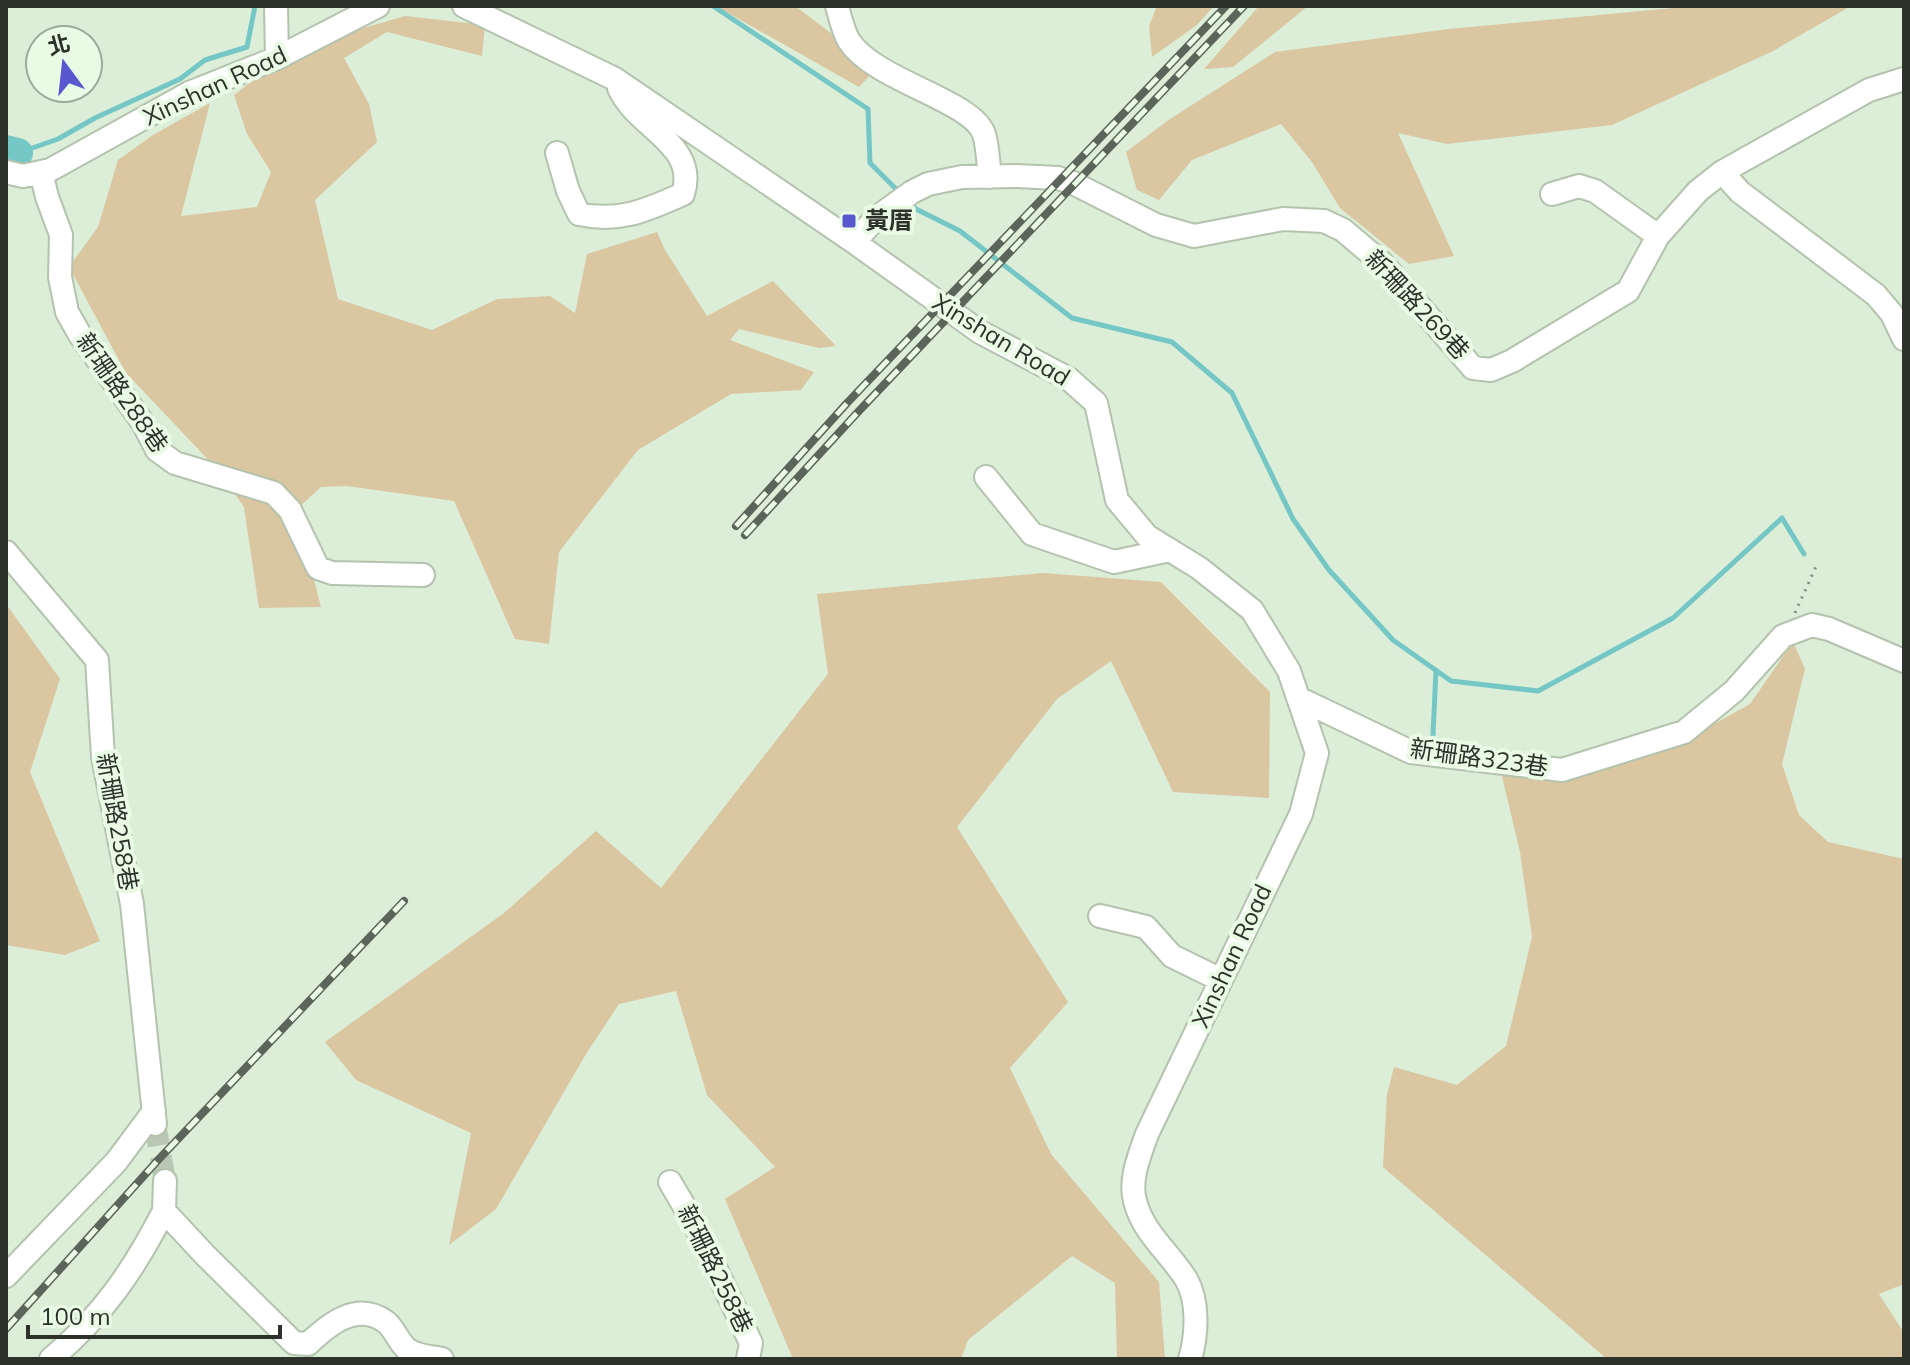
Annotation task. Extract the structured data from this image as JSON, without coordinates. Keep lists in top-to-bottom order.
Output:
{
  "streets": {
    "street": [
      "Xinshan Road",
      "新珊路269巷",
      "新珊路288巷",
      "新珊路323巷",
      "新珊路258巷"
    ]
  },
  "crossings": [
    ["Xinshan Road", "新珊路269巷"],
    ["Xinshan Road", "新珊路288巷"],
    ["Xinshan Road", "新珊路323巷"]
  ],
  "places": {
    "transit": ["黃厝"]
  },
  "scale_bar": "100 m",
  "north": "top"
}
